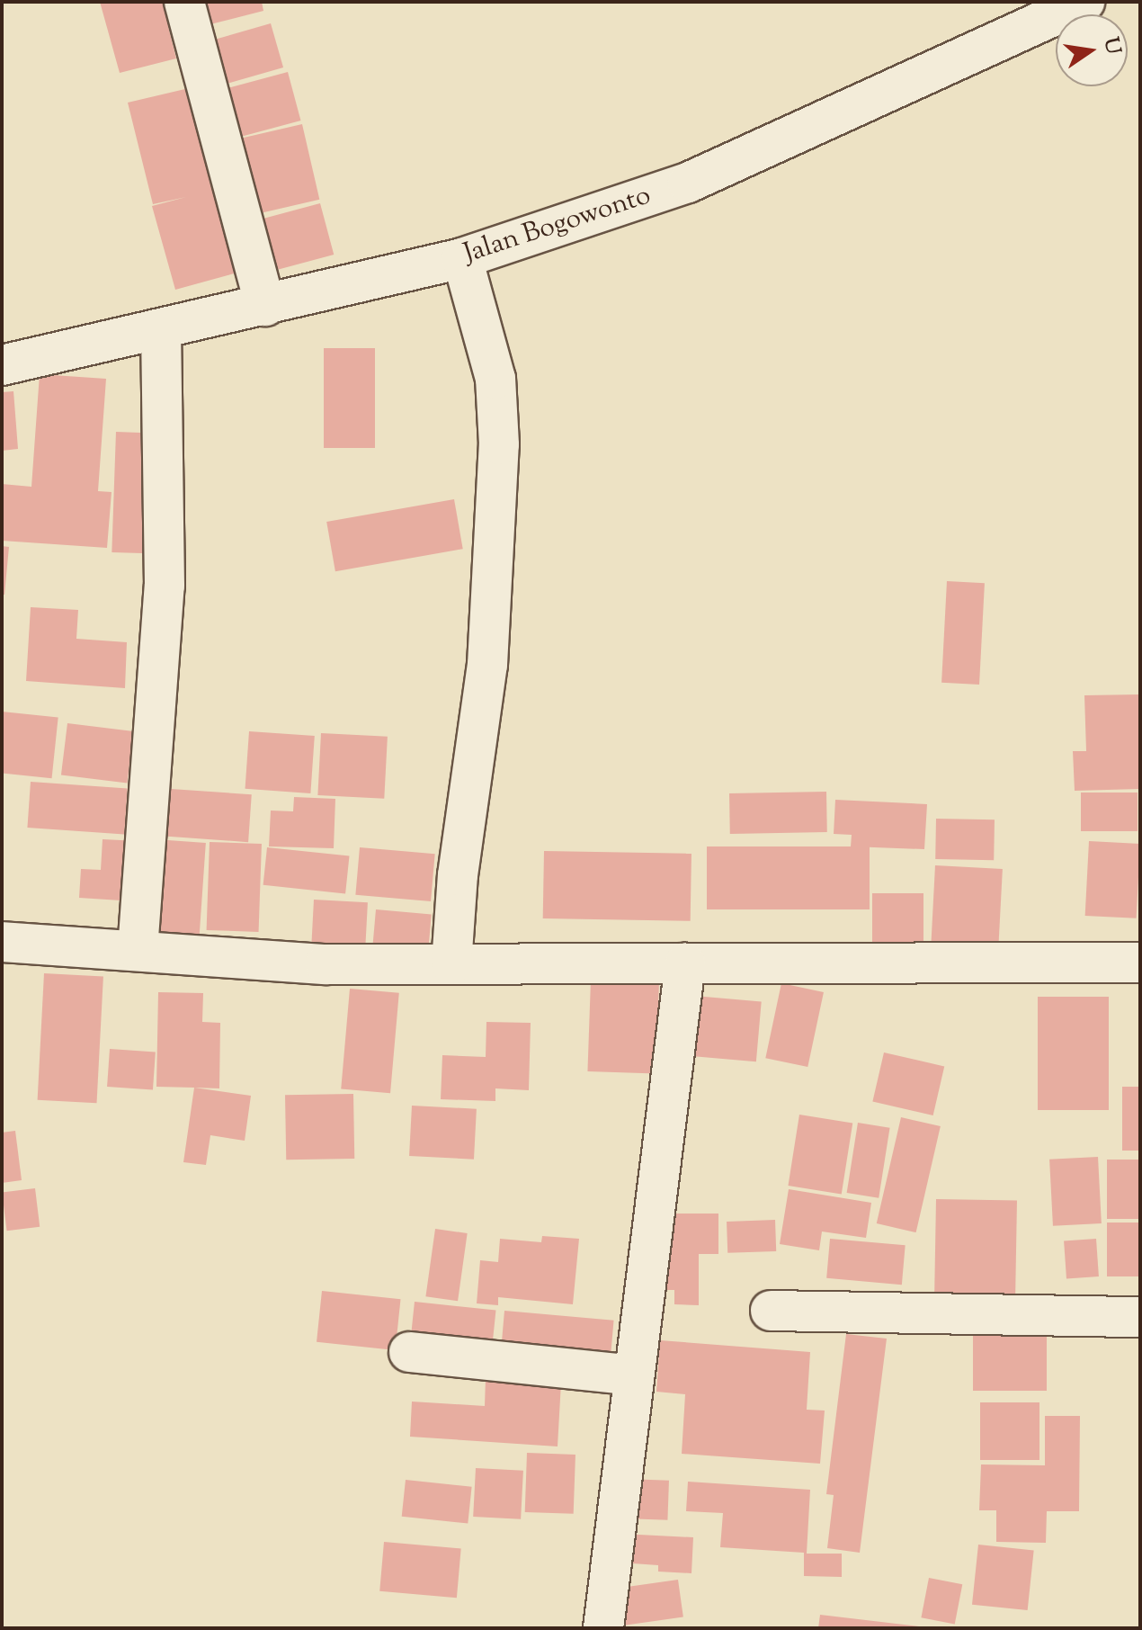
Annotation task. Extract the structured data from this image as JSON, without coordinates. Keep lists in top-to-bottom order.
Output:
{
  "streets": {
    "street": ["Jalan Bogowonto"]
  },
  "north": "right"
}
